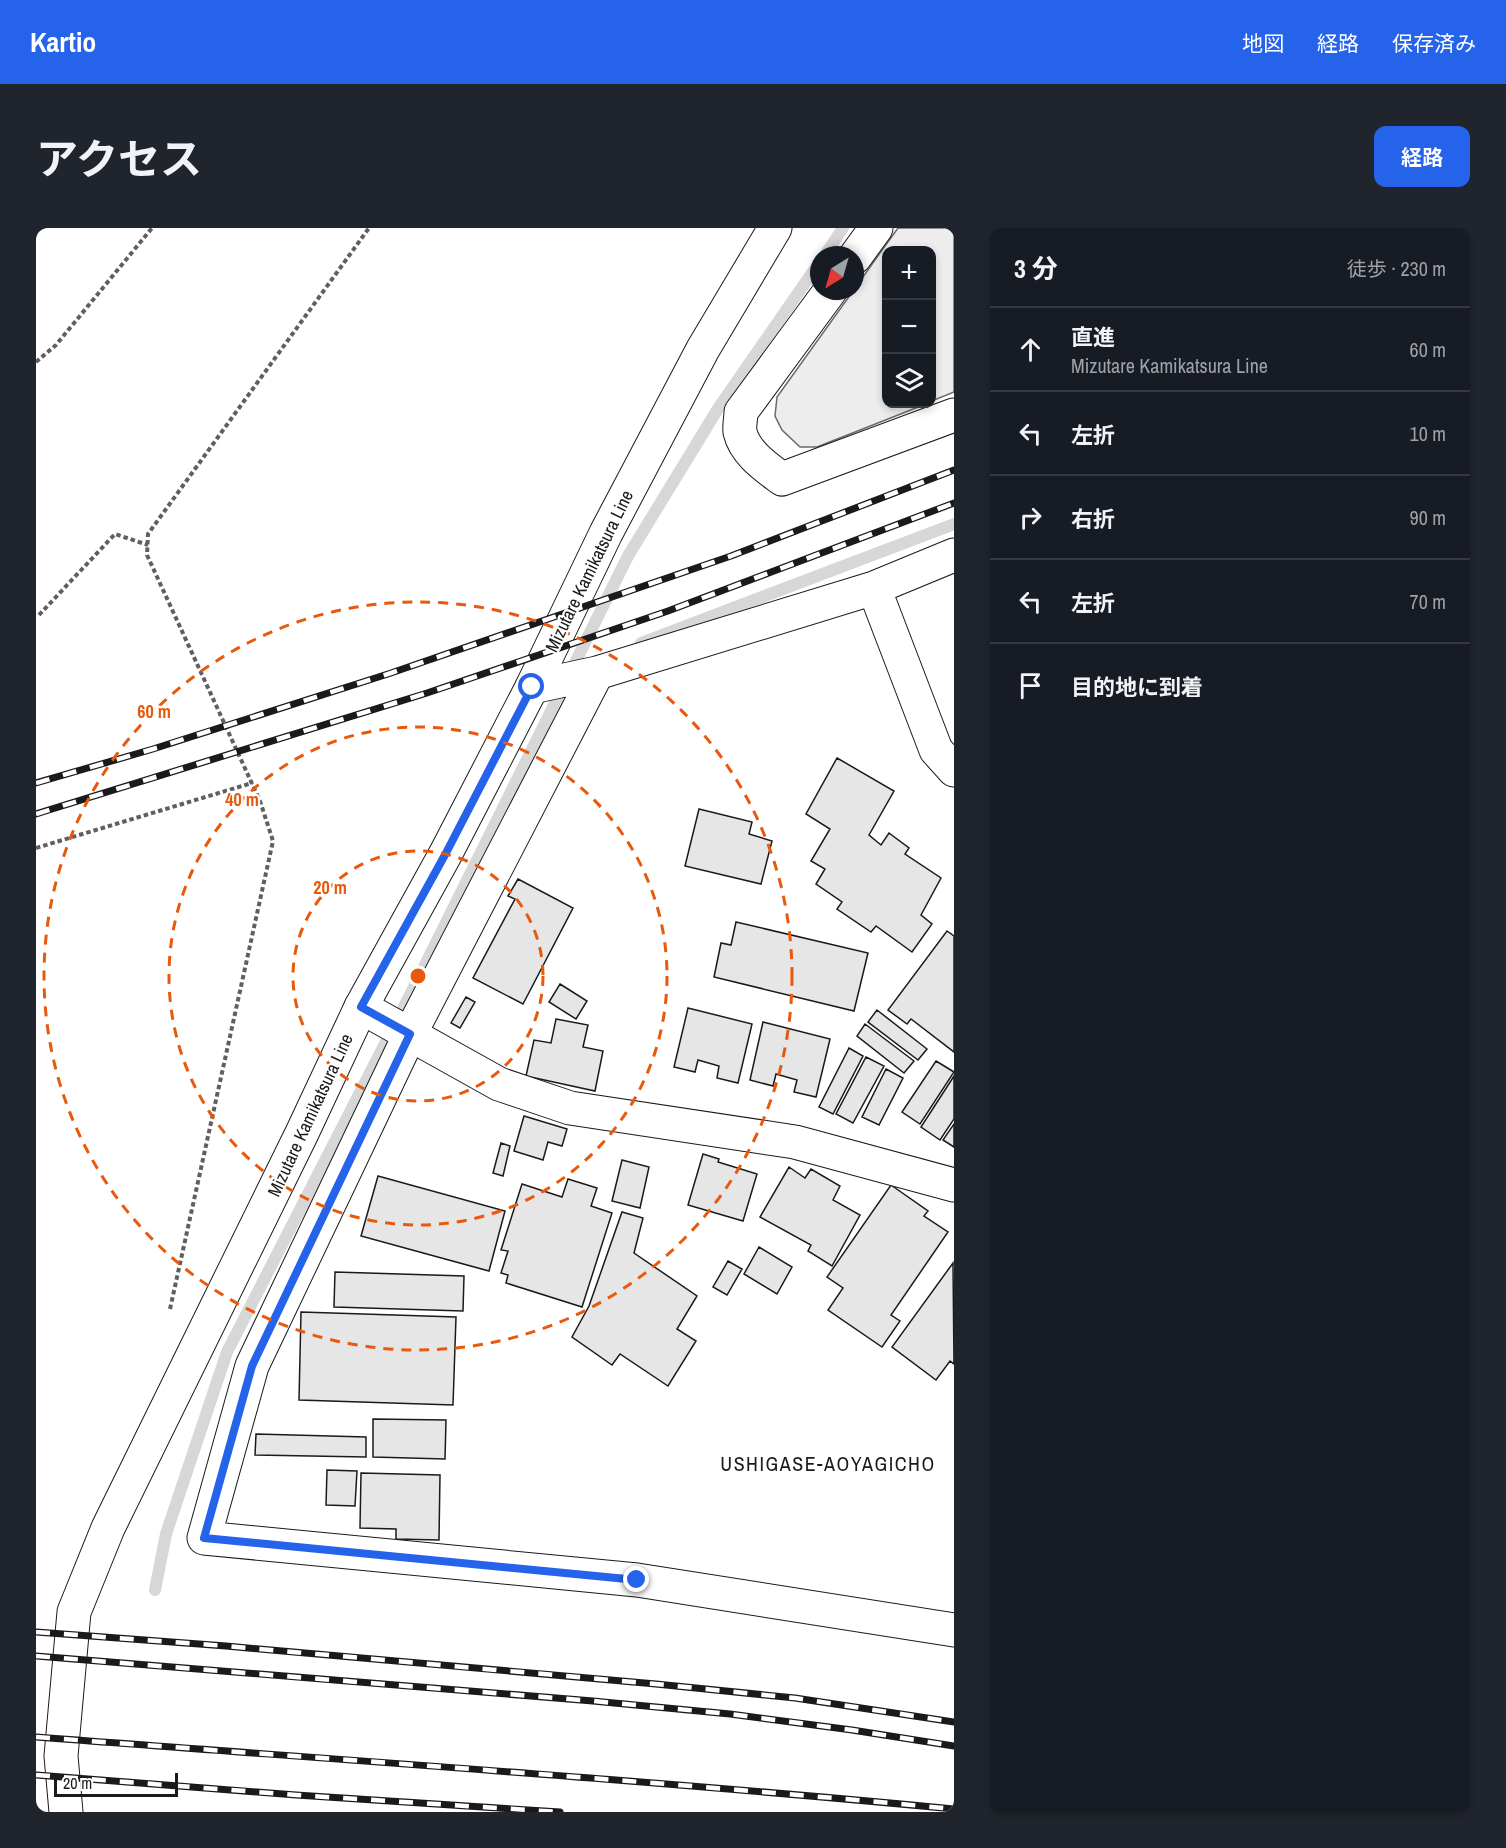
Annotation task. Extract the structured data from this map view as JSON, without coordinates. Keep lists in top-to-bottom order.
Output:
{
  "streets": {
    "street": ["Mizutare Kamikatsura Line"]
  },
  "districts": ["USHIGASE-AOYAGICHO"],
  "scale_bar": "20 m",
  "north": "bottom left",
  "page": {
    "header": "Kartio",
    "nav": ["地図", "経路", "保存済み"],
    "title": "アクセス",
    "buttons": "経路",
    "heading": ["3 分", "徒歩 · 230 m"],
    "map_buttons": ["+", "−"],
    "list": [
      ["直進", "Mizutare Kamikatsura Line", "60 m"],
      ["左折", "10 m"],
      ["右折", "90 m"],
      ["左折", "70 m"],
      "目的地に到着"
    ],
    "scale": "20 m"
  },
  "rings": ["60 m", "40 m", "20 m"]
}
